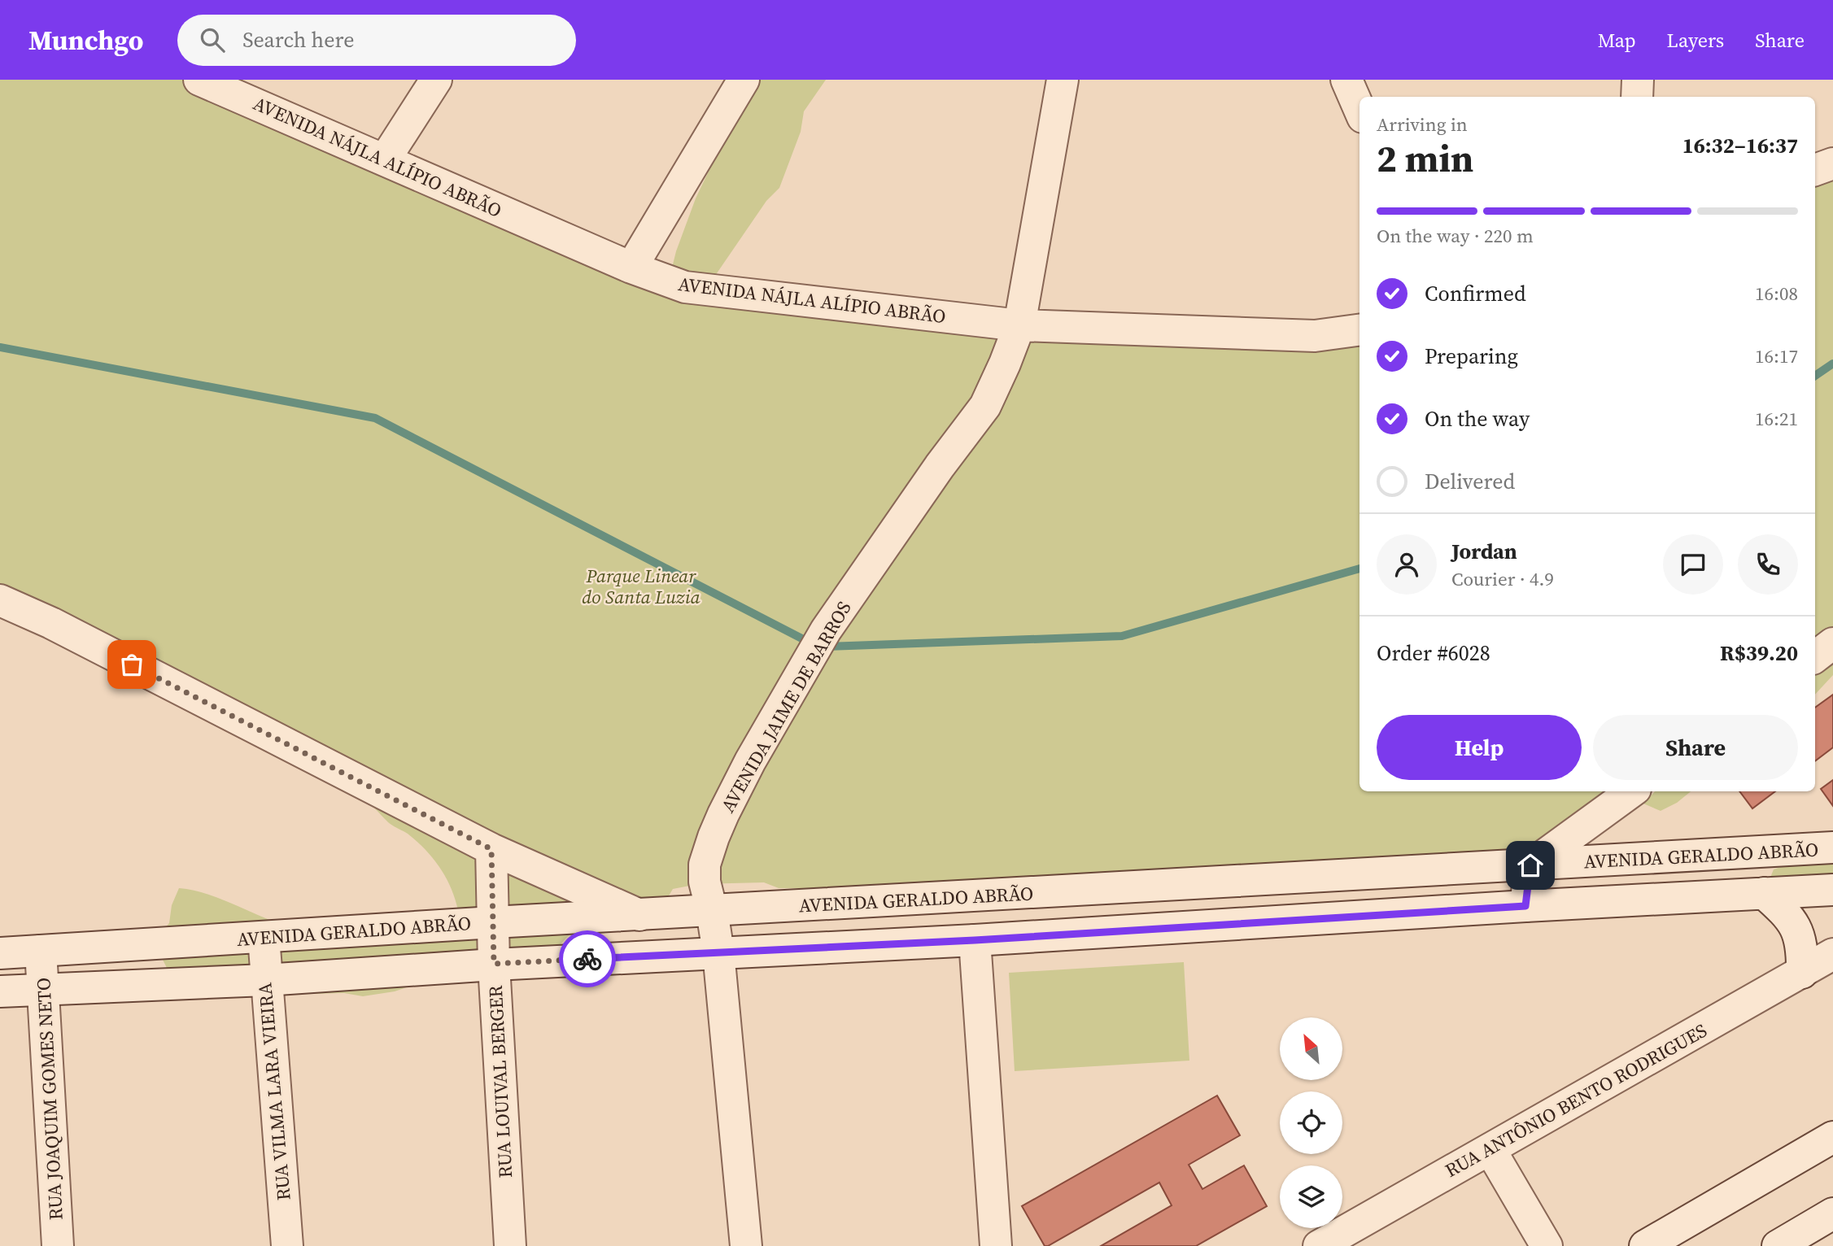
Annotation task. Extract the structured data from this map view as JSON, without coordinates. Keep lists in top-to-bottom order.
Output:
{
  "streets": {
    "street": [
      "AVENIDA NÁJLA ALÍPIO ABRÃO",
      "AVENIDA JAIME DE BARROS",
      "AVENIDA GERALDO ABRÃO",
      "RUA LOUIVAL BERGER",
      "RUA VILMA LARA VIEIRA",
      "RUA JOAQUIM GOMES NETO",
      "RUA ANTÔNIO BENTO RODRIGUES"
    ]
  },
  "crossings": [
    ["AVENIDA NÁJLA ALÍPIO ABRÃO", "AVENIDA JAIME DE BARROS"],
    ["AVENIDA JAIME DE BARROS", "AVENIDA GERALDO ABRÃO"],
    ["AVENIDA GERALDO ABRÃO", "RUA LOUIVAL BERGER"],
    ["AVENIDA GERALDO ABRÃO", "RUA VILMA LARA VIEIRA"],
    ["AVENIDA GERALDO ABRÃO", "RUA JOAQUIM GOMES NETO"]
  ],
  "parks": ["Parque Linear do Santa Luzia"],
  "north": "top left",
  "page": {
    "header": "Munchgo",
    "search": "Search here",
    "nav": ["Map", "Layers", "Share"],
    "heading": ["2 min", "Arriving in", "16:32–16:37"],
    "panel": [
      "Jordan",
      "Courier · 4.9",
      "Order #6028",
      "R$39.20"
    ],
    "bar": "On the way · 220 m",
    "list": [
      ["Confirmed", "16:08"],
      ["Preparing", "16:17"],
      ["On the way", "16:21"],
      "Delivered"
    ],
    "buttons": ["Help", "Share"]
  }
}
